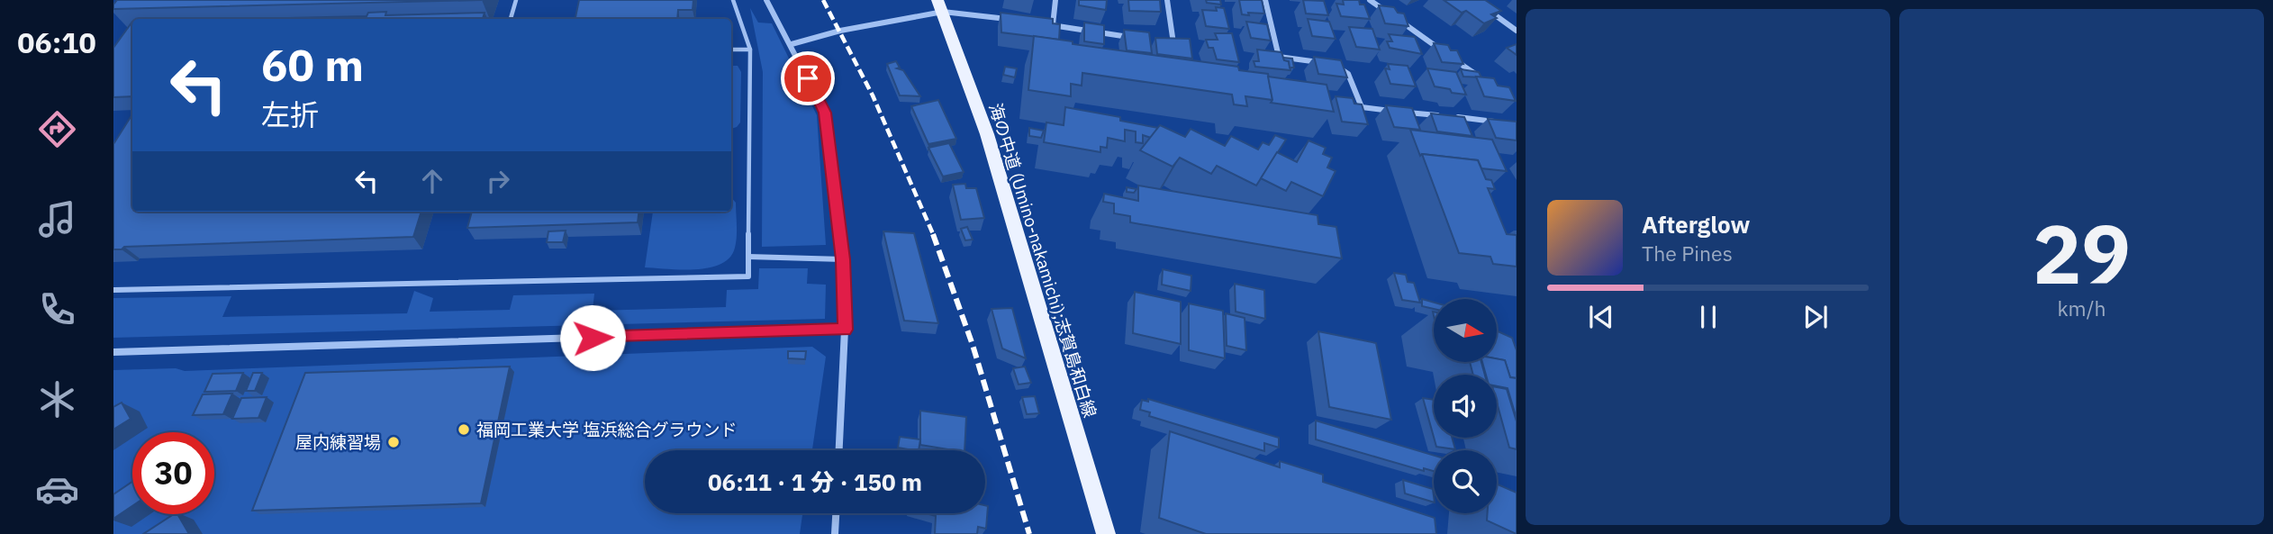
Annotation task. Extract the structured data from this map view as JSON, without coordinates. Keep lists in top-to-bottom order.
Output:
{
  "streets": {
    "main road": ["海の中道 (Umino-nakamichi);志賀島和白線"]
  },
  "places": ["福岡工業大学 塩浜総合グラウンド", "屋内練習場"],
  "north": "right",
  "page": {
    "tabs": "06:10",
    "tile": ["29", "km/h"],
    "turn": ["60 m", "左折"],
    "song": ["Afterglow", "The Pines"],
    "limit": "30",
    "trip": "06:11 · 1 分 · 150 m"
  }
}
